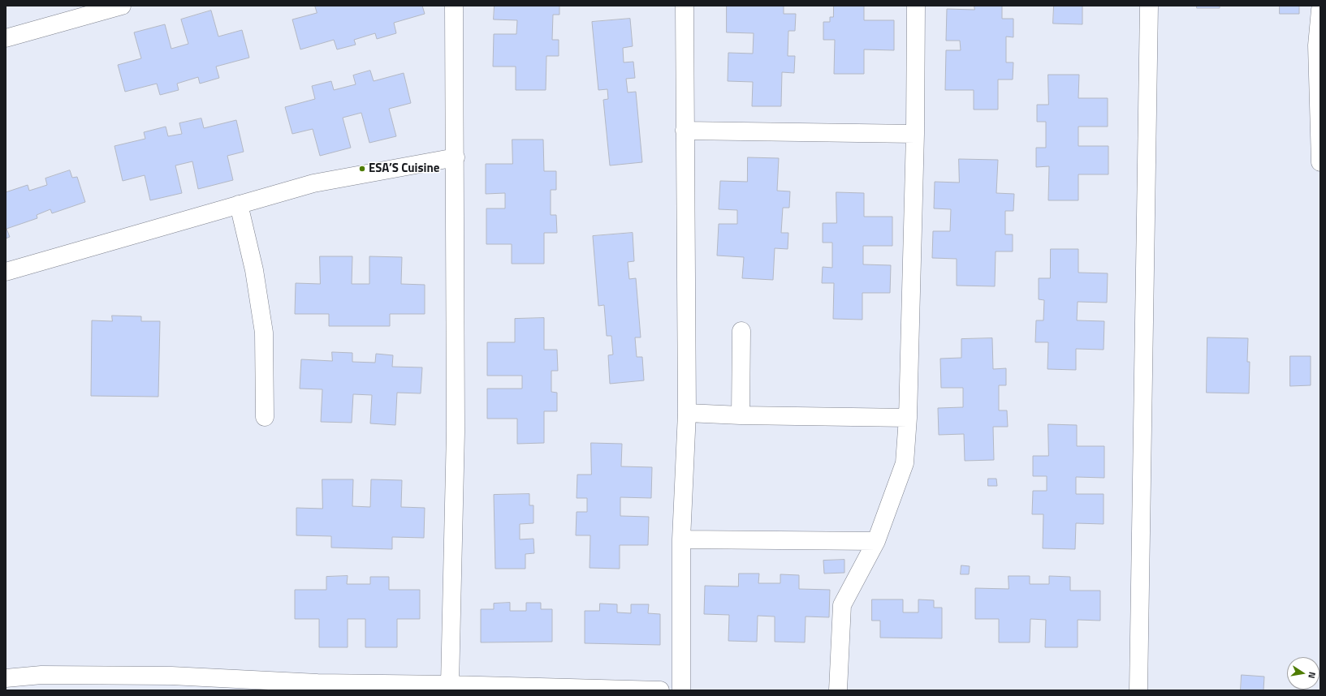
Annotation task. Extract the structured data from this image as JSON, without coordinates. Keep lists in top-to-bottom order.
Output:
{
  "places": ["ESA’S Cuisine"],
  "north": "right"
}
